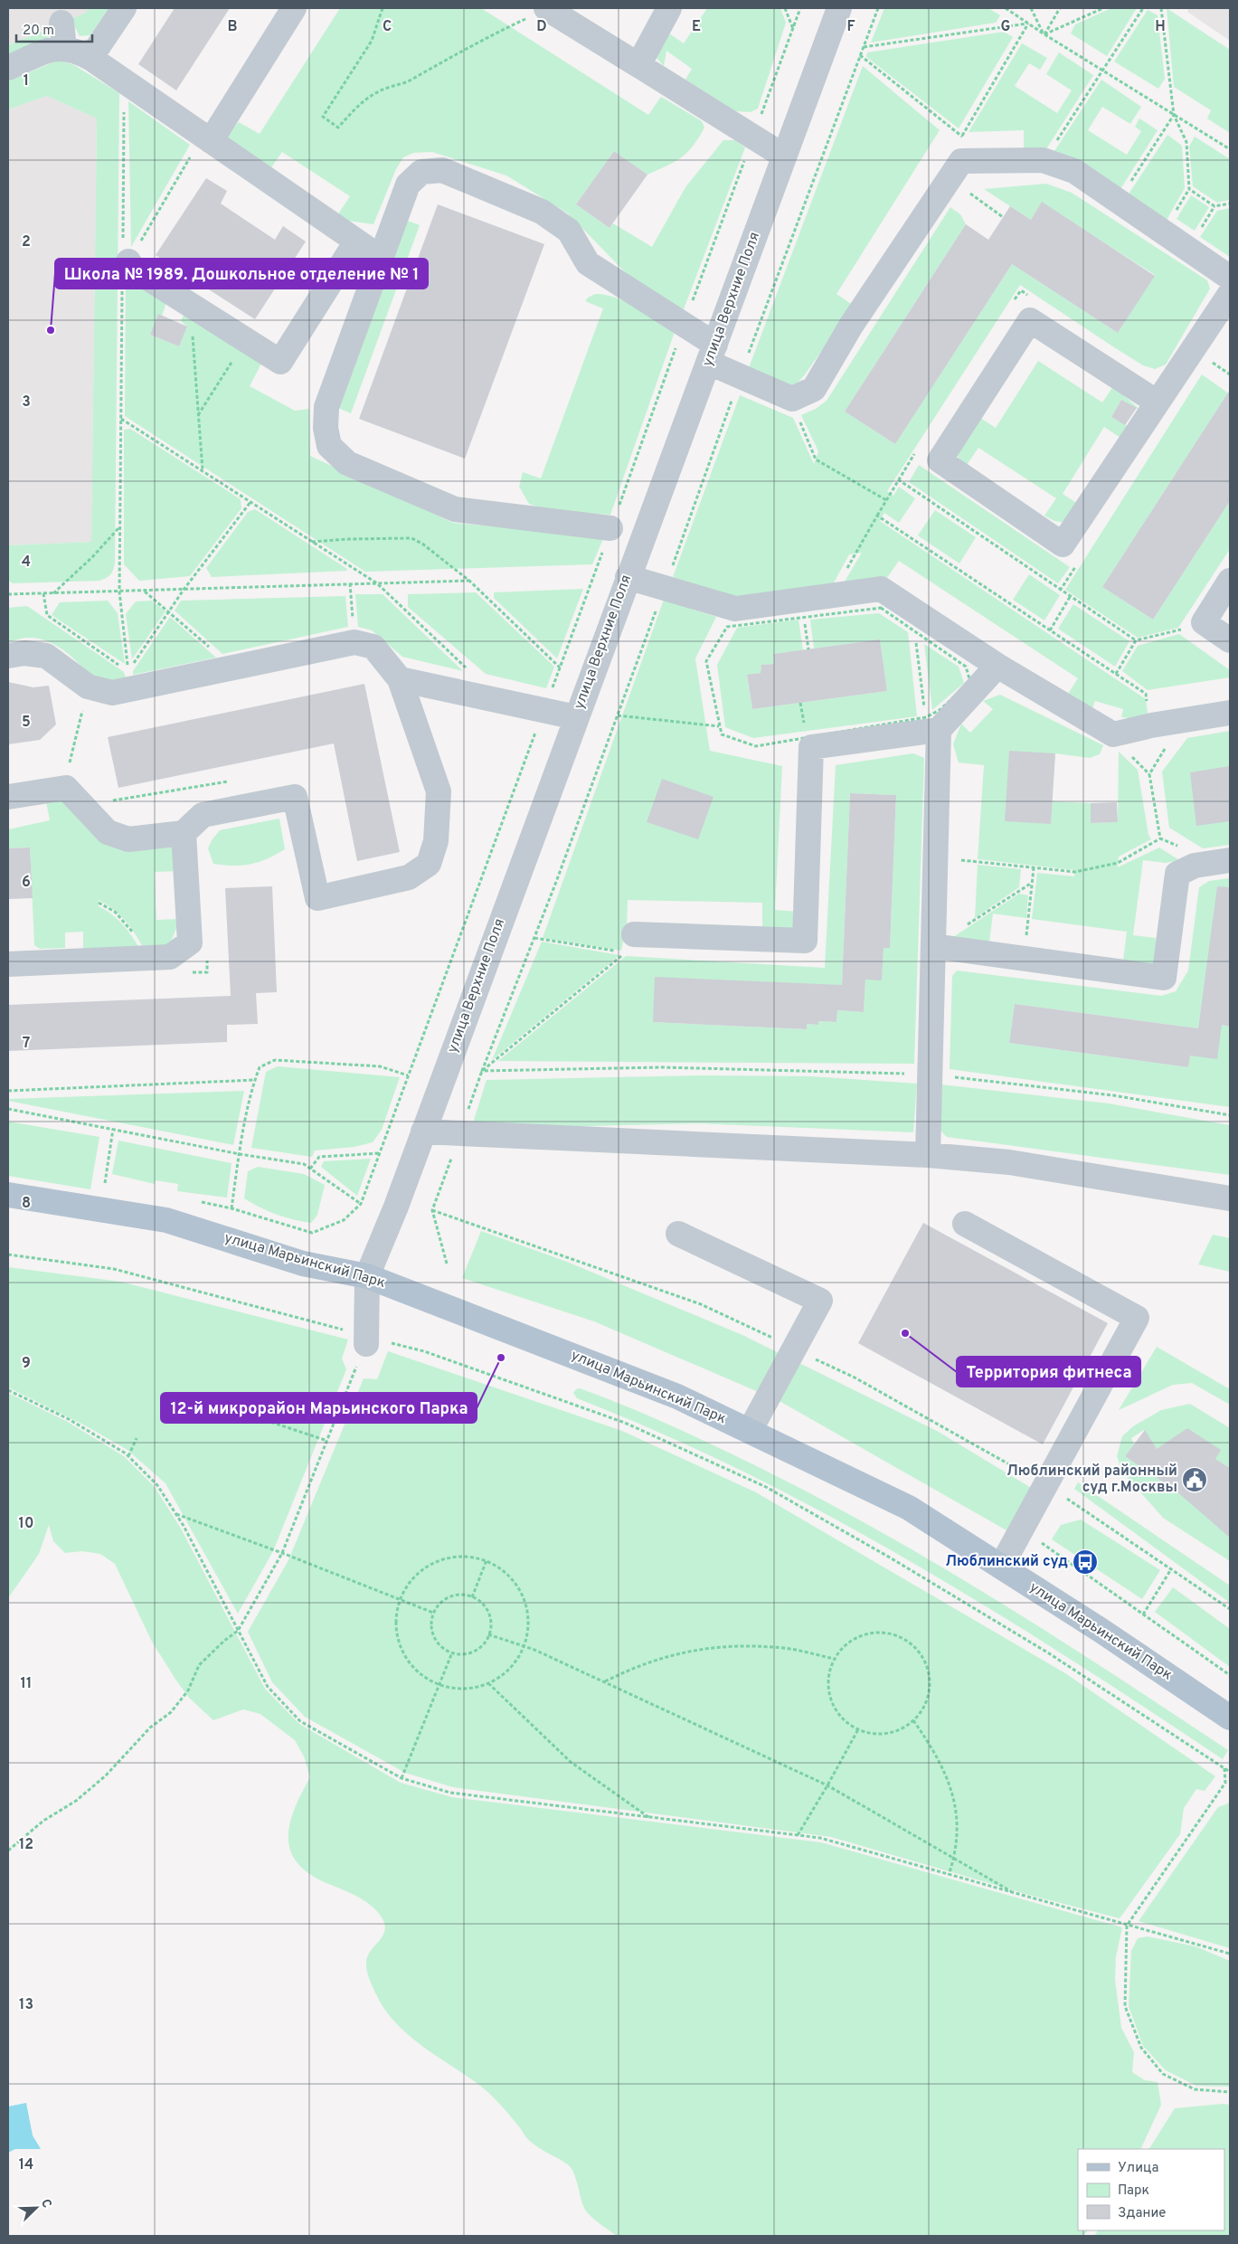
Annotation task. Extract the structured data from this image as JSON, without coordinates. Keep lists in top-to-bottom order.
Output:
{
  "streets": {
    "main road": ["улица Марьинский Парк"],
    "street": ["улица Верхние Поля"]
  },
  "crossings": [
    ["улица Верхние Поля", "улица Марьинский Парк"]
  ],
  "places": {
    "other": ["Школа № 1989. Дошкольное отделение № 1", "Территория фитнеса", "12-й микрорайон Марьинского Парка"],
    "public building": ["Люблинский районный суд г.Москвы"],
    "bus stop": ["Люблинский суд"]
  },
  "legend": ["Улица", "Парк", "Здание"],
  "scale_bar": "20 m",
  "north": "top right",
  "grid": {
    "columns": [
      "B",
      "C",
      "D",
      "E",
      "F",
      "G",
      "H"
    ],
    "rows": [
      "1",
      "2",
      "3",
      "4",
      "5",
      "6",
      "7",
      "8",
      "9",
      "10",
      "11",
      "12",
      "13",
      "14"
    ]
  }
}
